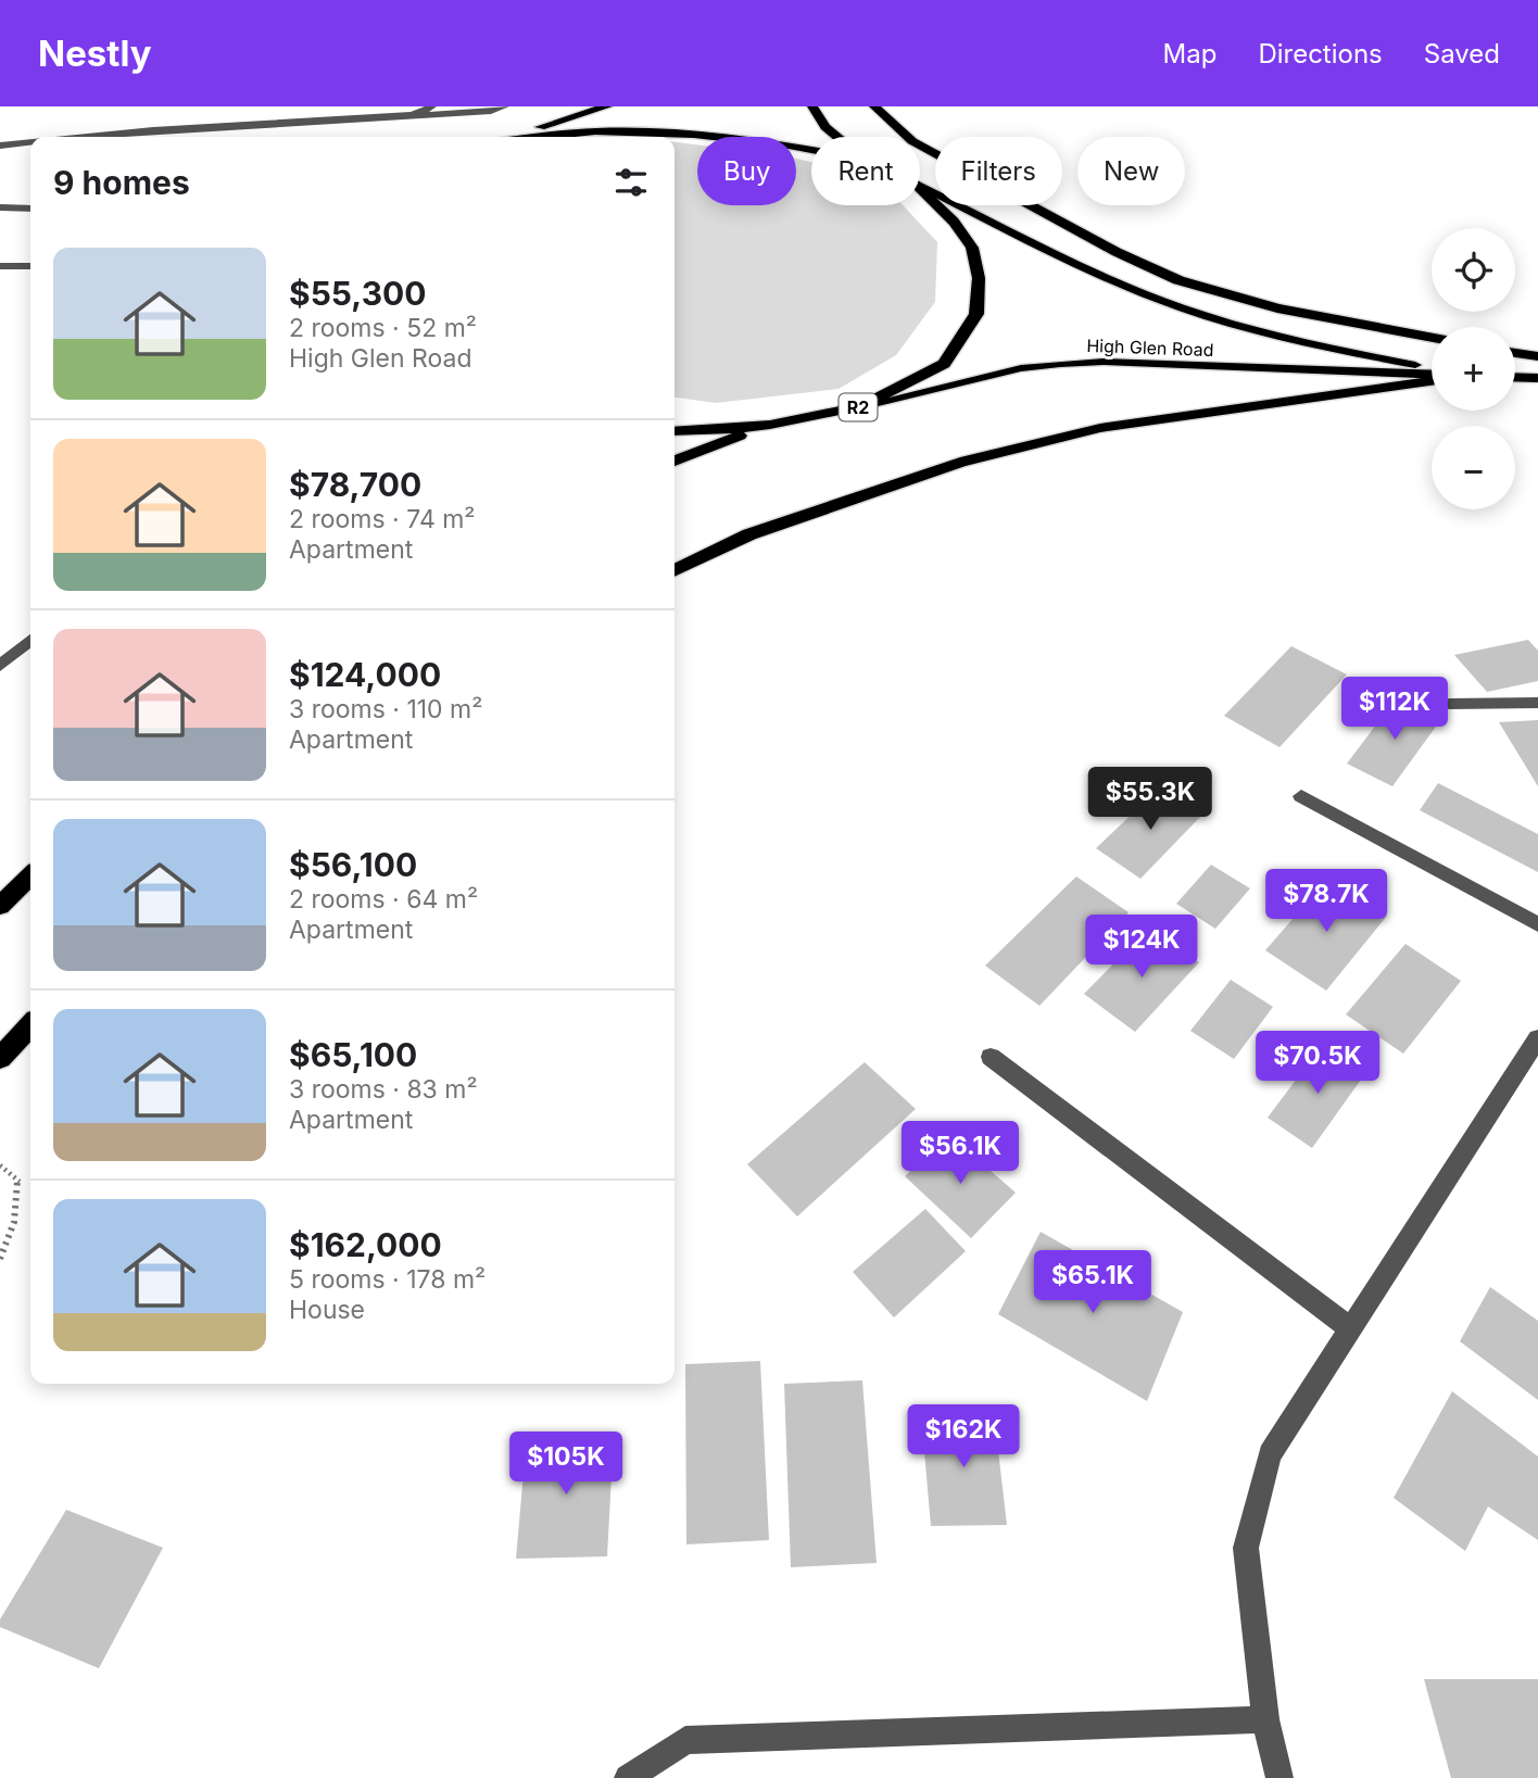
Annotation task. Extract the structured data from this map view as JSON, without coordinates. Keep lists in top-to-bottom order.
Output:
{
  "streets": {
    "highway": ["R2"],
    "main road": ["High Glen Road"]
  },
  "crossings": [
    ["High Glen Road", "R2"]
  ],
  "page": {
    "header": "Nestly",
    "nav": ["Map", "Directions", "Saved"],
    "chip": [
      "Buy",
      "Rent",
      "Filters",
      "New"
    ],
    "heading": "9 homes",
    "map_buttons": ["+", "−"],
    "list": [
      {
        "name": "$55,300",
        "note": "2 rooms · 52 m² · High Glen Road"
      },
      {
        "name": "$78,700",
        "note": "2 rooms · 74 m² · Apartment"
      },
      {
        "name": "$124,000",
        "note": "3 rooms · 110 m² · Apartment"
      },
      {
        "name": "$56,100",
        "note": "2 rooms · 64 m² · Apartment"
      },
      {
        "name": "$65,100",
        "note": "3 rooms · 83 m² · Apartment"
      },
      {
        "name": "$162,000",
        "note": "5 rooms · 178 m² · House"
      }
    ],
    "price": [
      "$112K",
      "$55.3K",
      "$78.7K",
      "$124K",
      "$70.5K",
      "$56.1K",
      "$65.1K",
      "$162K",
      "$105K"
    ]
  }
}
